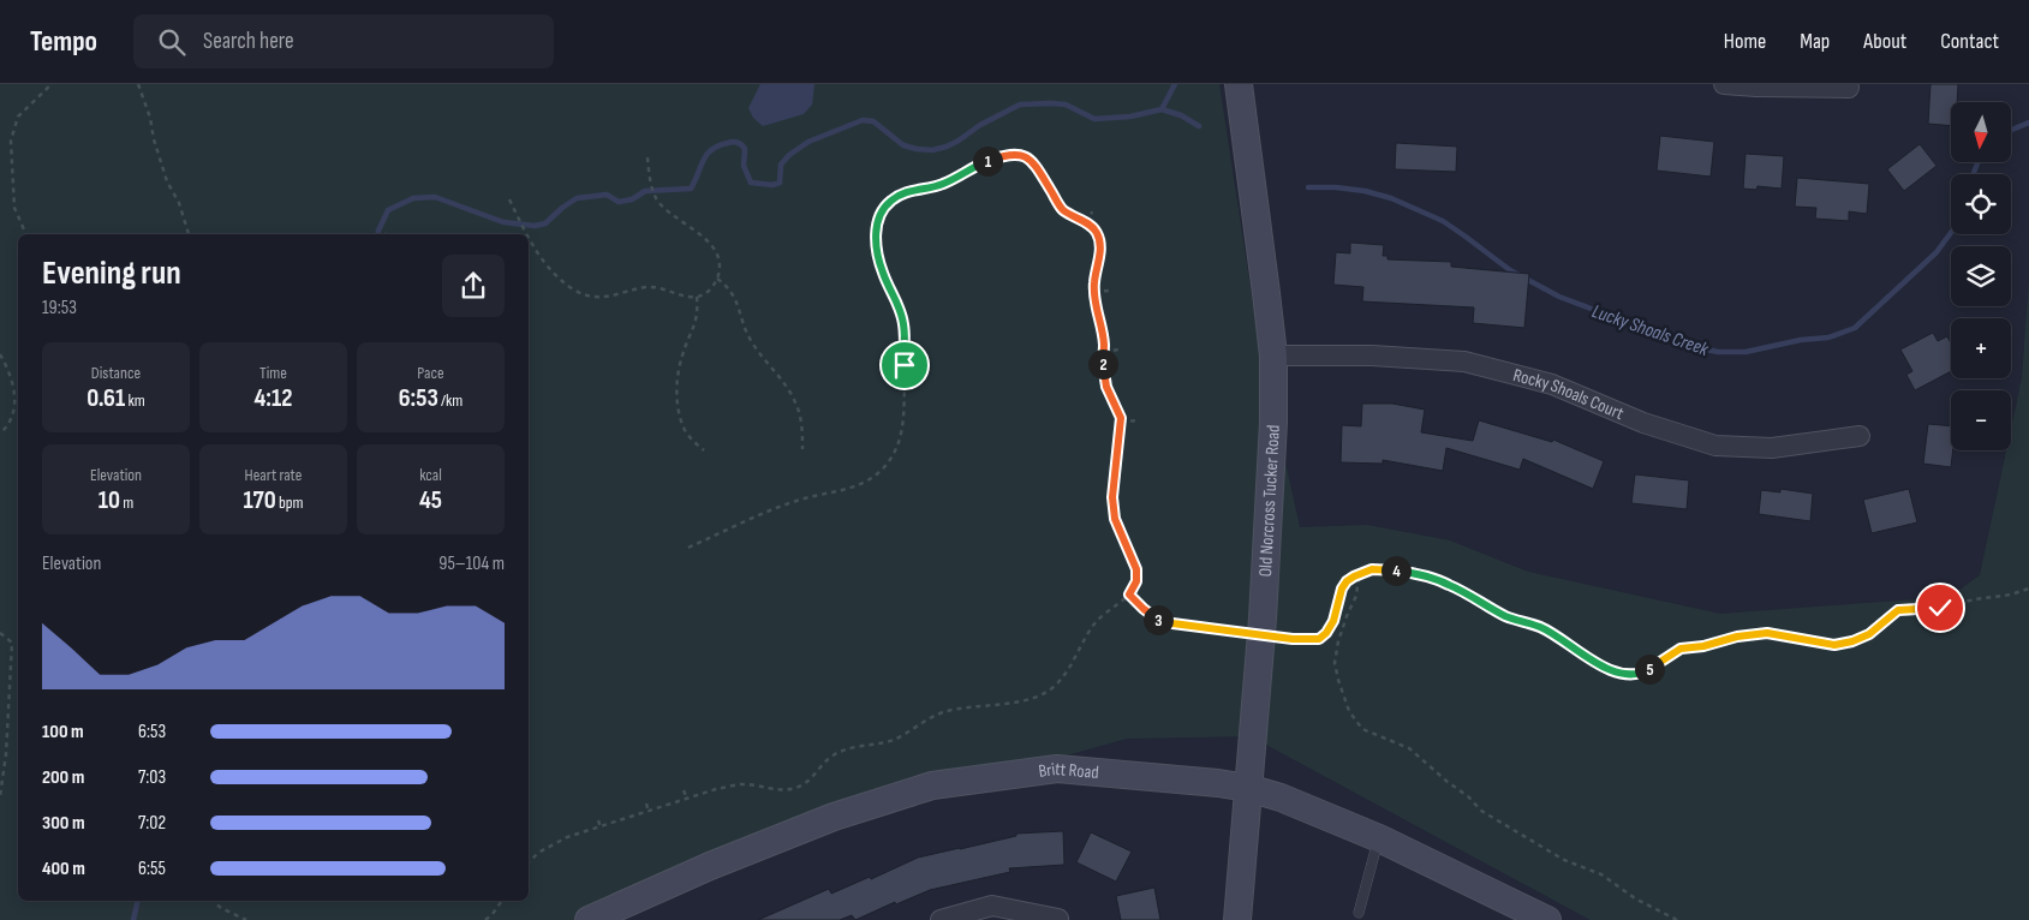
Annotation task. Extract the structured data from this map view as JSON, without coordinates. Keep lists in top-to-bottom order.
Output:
{
  "streets": {
    "street": ["Rocky Shoals Court", "Old Norcross Tucker Road", "Britt Road"]
  },
  "crossings": [
    ["Rocky Shoals Court", "Old Norcross Tucker Road"],
    ["Old Norcross Tucker Road", "Britt Road"]
  ],
  "water": ["Lucky Shoals Creek"],
  "north": "bottom",
  "page": {
    "header": "Tempo",
    "search": "Search here",
    "nav": [
      "Home",
      "Map",
      "About",
      "Contact"
    ],
    "map_buttons": ["+", "−"],
    "pins": [
      "1",
      "2",
      "4",
      "3",
      "5"
    ],
    "heading": ["Evening run", "19:53"],
    "stats": [
      ["Distance", "0.61 km"],
      ["Time", "4:12"],
      ["Pace", "6:53 /km"],
      ["Elevation", "10 m"],
      ["Heart rate", "170 bpm"],
      ["kcal", "45"]
    ],
    "chart": ["Elevation", "95–104 m"],
    "list": [
      {
        "name": "100 m",
        "note": "6:53"
      },
      {
        "name": "200 m",
        "note": "7:03"
      },
      {
        "name": "300 m",
        "note": "7:02"
      },
      {
        "name": "400 m",
        "note": "6:55"
      }
    ]
  }
}
